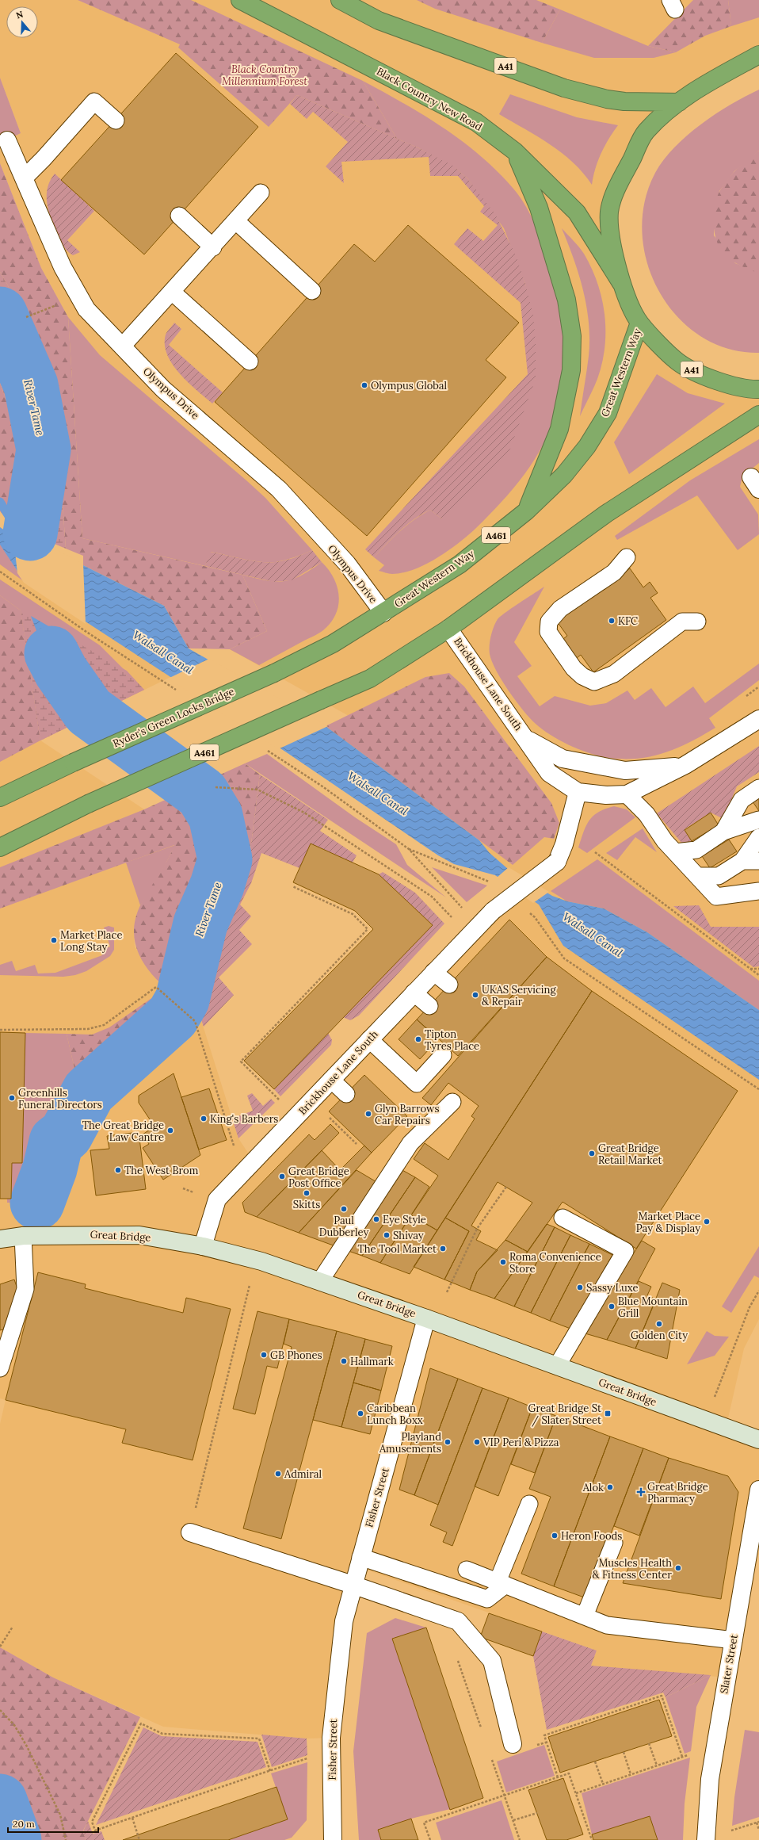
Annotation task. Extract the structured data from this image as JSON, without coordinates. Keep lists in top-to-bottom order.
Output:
{
  "streets": {
    "highway": [
      "A41",
      "Black Country New Road",
      "Great Western Way",
      "A461",
      "Ryder's Green Locks Bridge"
    ],
    "main road": ["Great Bridge"],
    "street": [
      "Olympus Drive",
      "Brickhouse Lane South",
      "Fisher Street",
      "Slater Street"
    ]
  },
  "crossings": [
    ["A41", "Black Country New Road"],
    ["A41", "Great Western Way"],
    ["Great Western Way", "Olympus Drive"],
    ["Great Western Way", "Ryder's Green Locks Bridge"],
    ["A461", "Brickhouse Lane South"],
    ["Brickhouse Lane South", "Great Bridge"],
    ["Great Bridge", "Fisher Street"]
  ],
  "water": ["River Tame", "Walsall Canal"],
  "parks": ["Black Country Millennium Forest"],
  "places": {
    "other": [
      "Olympus Global",
      "KFC",
      "Market Place Long Stay",
      "UKAS Servicing & Repair",
      "Tipton Tyres Place",
      "Greenhills Funeral Directors",
      "Glyn Barrows Car Repairs",
      "King's Barbers",
      "The Great Bridge Law Cantre",
      "Great Bridge Retail Market",
      "The West Brom",
      "Great Bridge Post Office",
      "Skitts",
      "Paul Dubberley",
      "Eye Style",
      "Market Place Pay & Display",
      "Shivay",
      "The Tool Market",
      "Roma Convenience Store",
      "Sassy Luxe",
      "Blue Mountain Grill",
      "Golden City",
      "GB Phones",
      "Hallmark",
      "Caribbean Lunch Boxx",
      "Playland Amusements",
      "VIP Peri & Pizza",
      "Admiral",
      "Alok",
      "Heron Foods",
      "Muscles Health & Fitness Center"
    ],
    "transit": ["Great Bridge St / Slater Street"],
    "health": ["Great Bridge Pharmacy"]
  },
  "scale_bar": "20 m",
  "north": "top"
}
